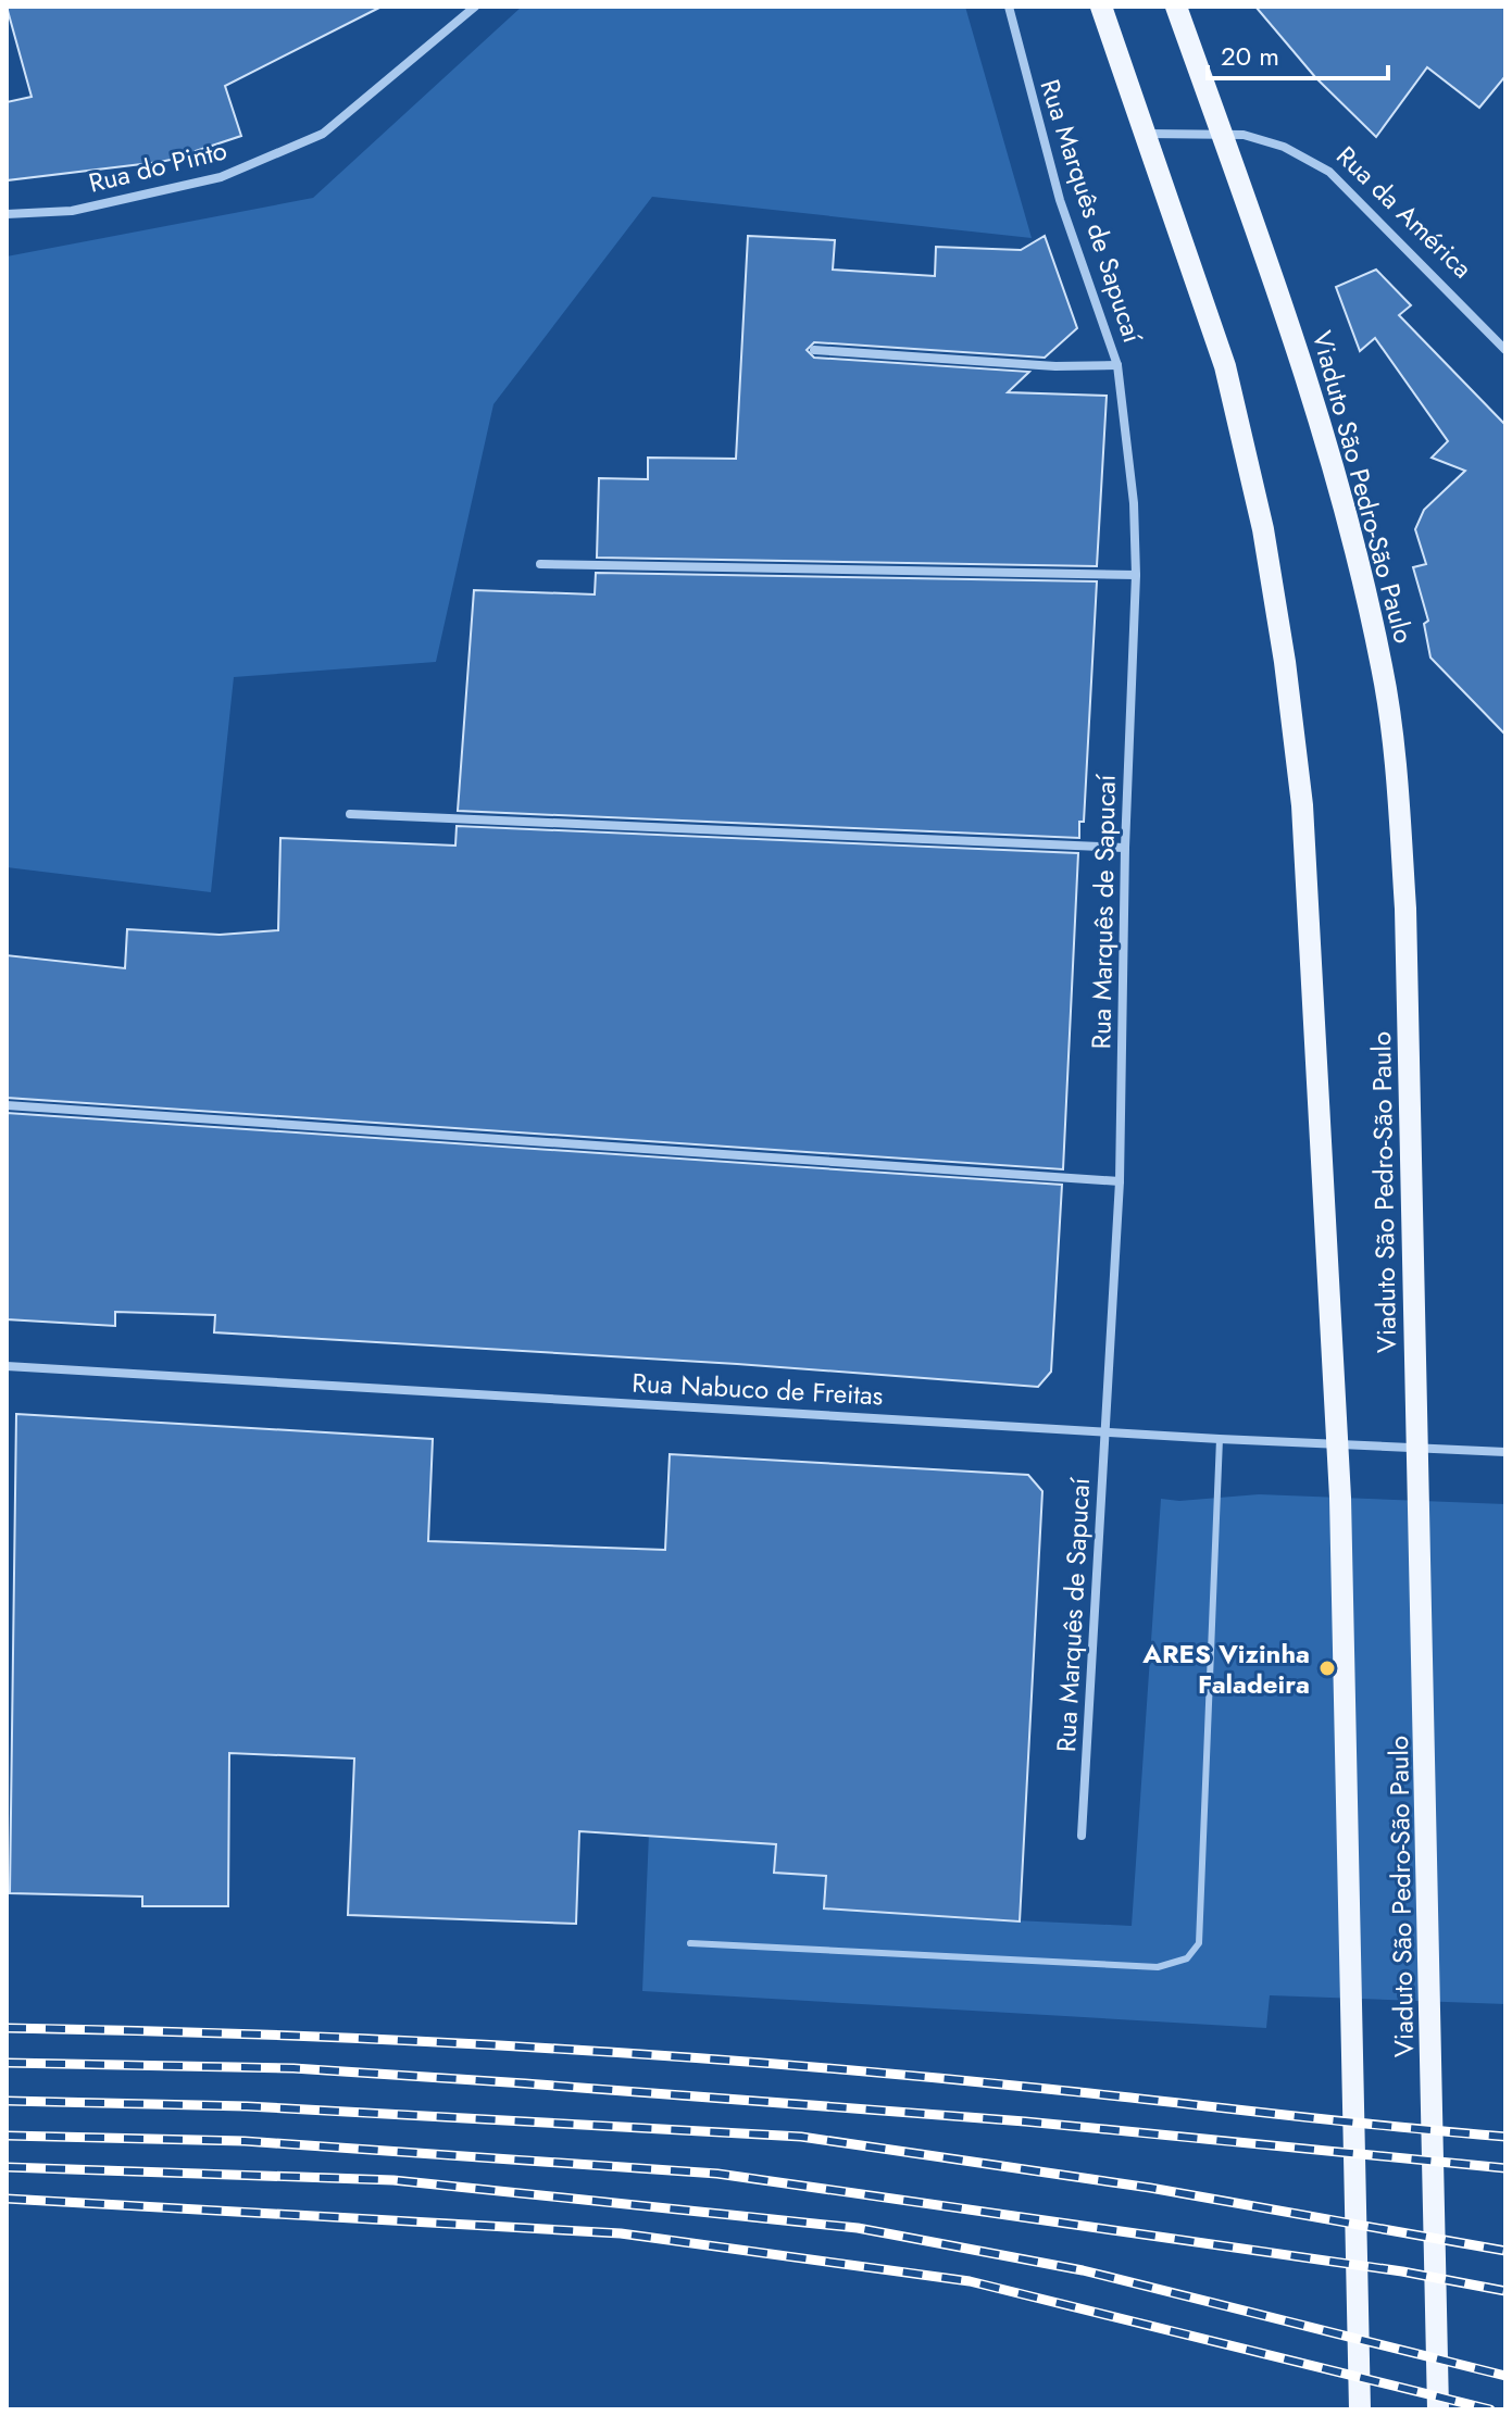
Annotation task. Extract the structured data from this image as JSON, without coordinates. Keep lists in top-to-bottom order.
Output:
{
  "streets": {
    "main road": ["Viaduto São Pedro-São Paulo"],
    "street": [
      "Rua do Pinto",
      "Rua Marquês de Sapucaí",
      "Rua da América",
      "Rua Nabuco de Freitas"
    ]
  },
  "crossings": [
    ["Rua Marquês de Sapucaí", "Rua Nabuco de Freitas"],
    ["Rua da América", "Viaduto São Pedro-São Paulo"]
  ],
  "places": ["ARES Vizinha Faladeira"],
  "scale_bar": "20 m"
}
